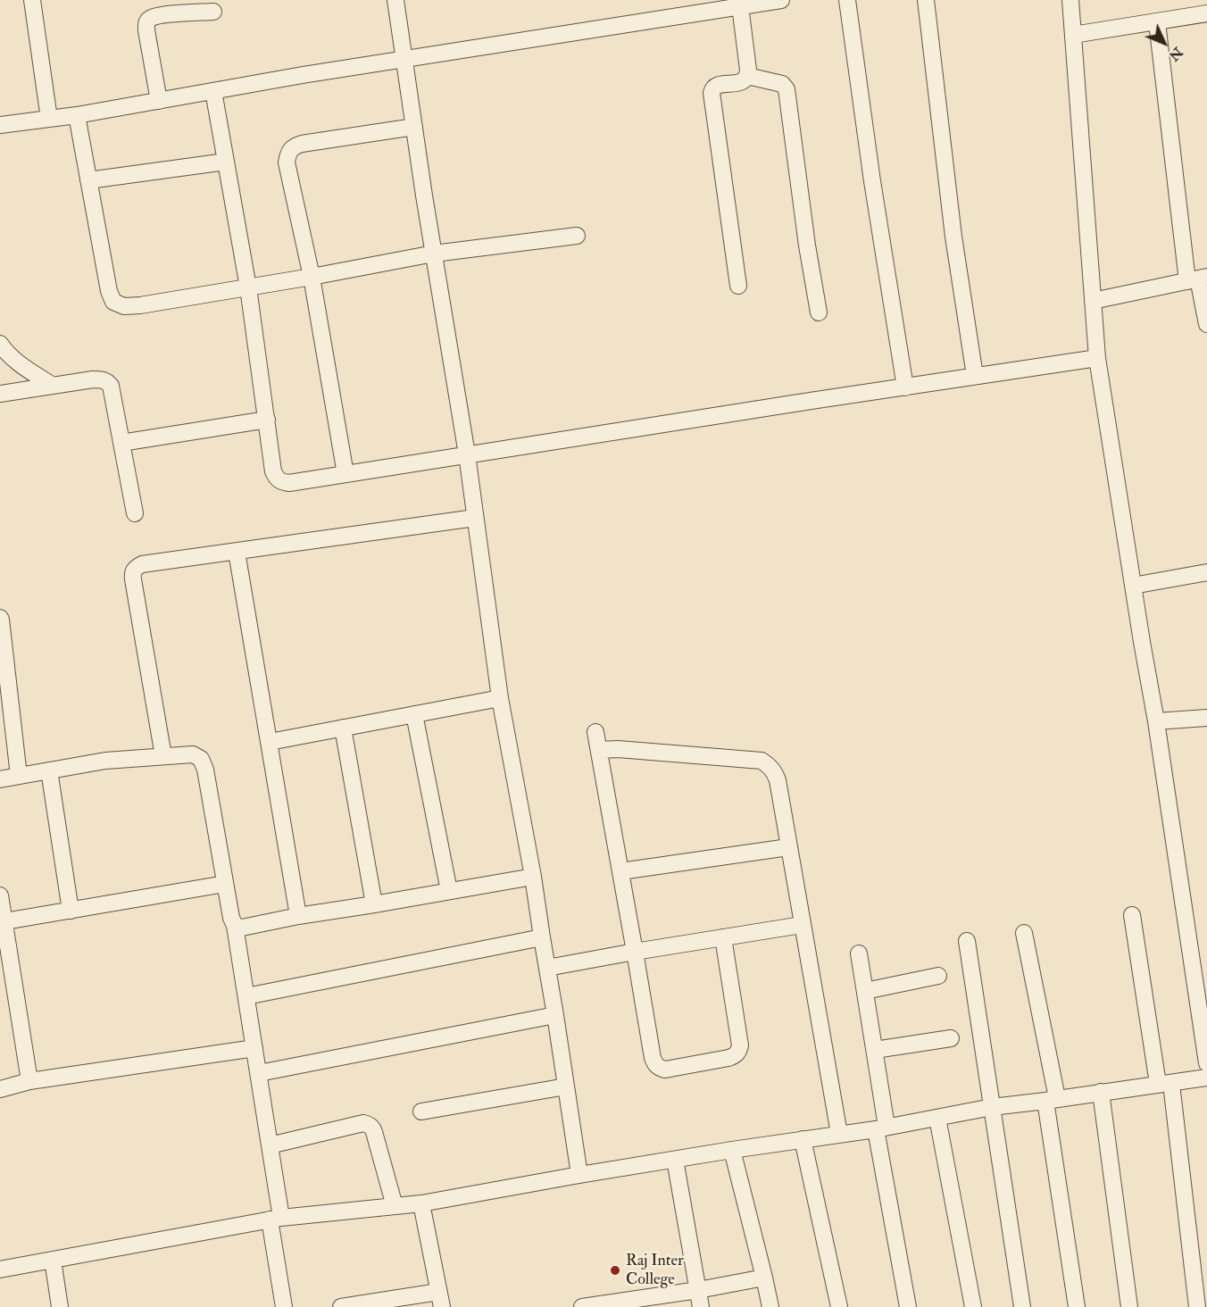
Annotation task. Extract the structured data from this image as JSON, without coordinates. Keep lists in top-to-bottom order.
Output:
{
  "places": ["Raj Inter College"],
  "north": "bottom right"
}
